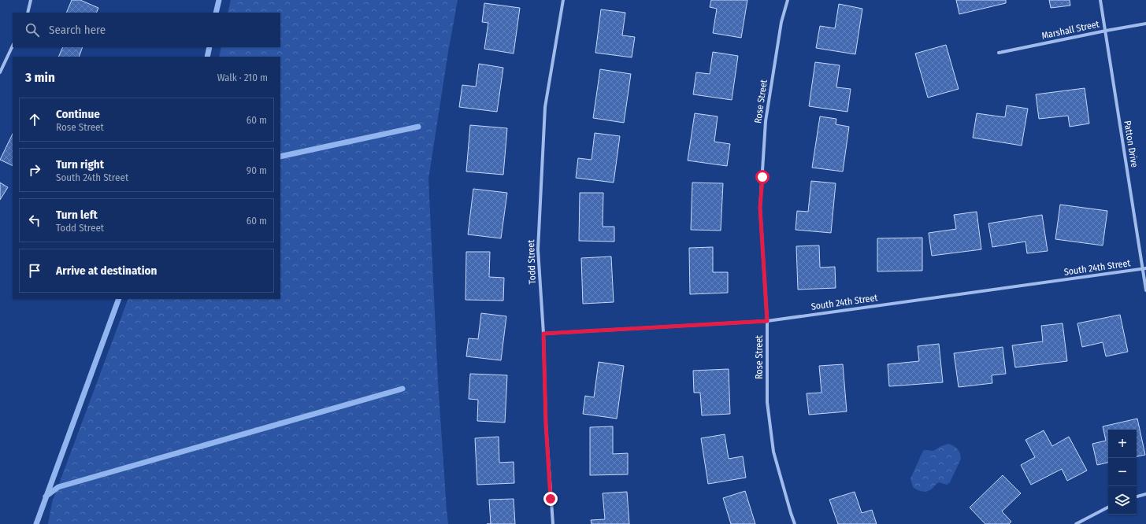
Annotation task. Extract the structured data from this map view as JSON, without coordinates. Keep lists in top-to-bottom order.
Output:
{
  "streets": {
    "street": [
      "Marshall Street",
      "Rose Street",
      "Patton Drive",
      "Todd Street",
      "South 24th Street"
    ]
  },
  "crossings": [
    ["Marshall Street", "Patton Drive"],
    ["Rose Street", "South 24th Street"],
    ["Patton Drive", "South 24th Street"],
    ["Todd Street", "South 24th Street"]
  ],
  "page": {
    "search": "Search here",
    "heading": ["3 min", "Walk · 210 m"],
    "list": [
      ["Continue", "Rose Street", "60 m"],
      ["Turn right", "South 24th Street", "90 m"],
      ["Turn left", "Todd Street", "60 m"],
      "Arrive at destination"
    ],
    "map_buttons": ["+", "−"]
  }
}
